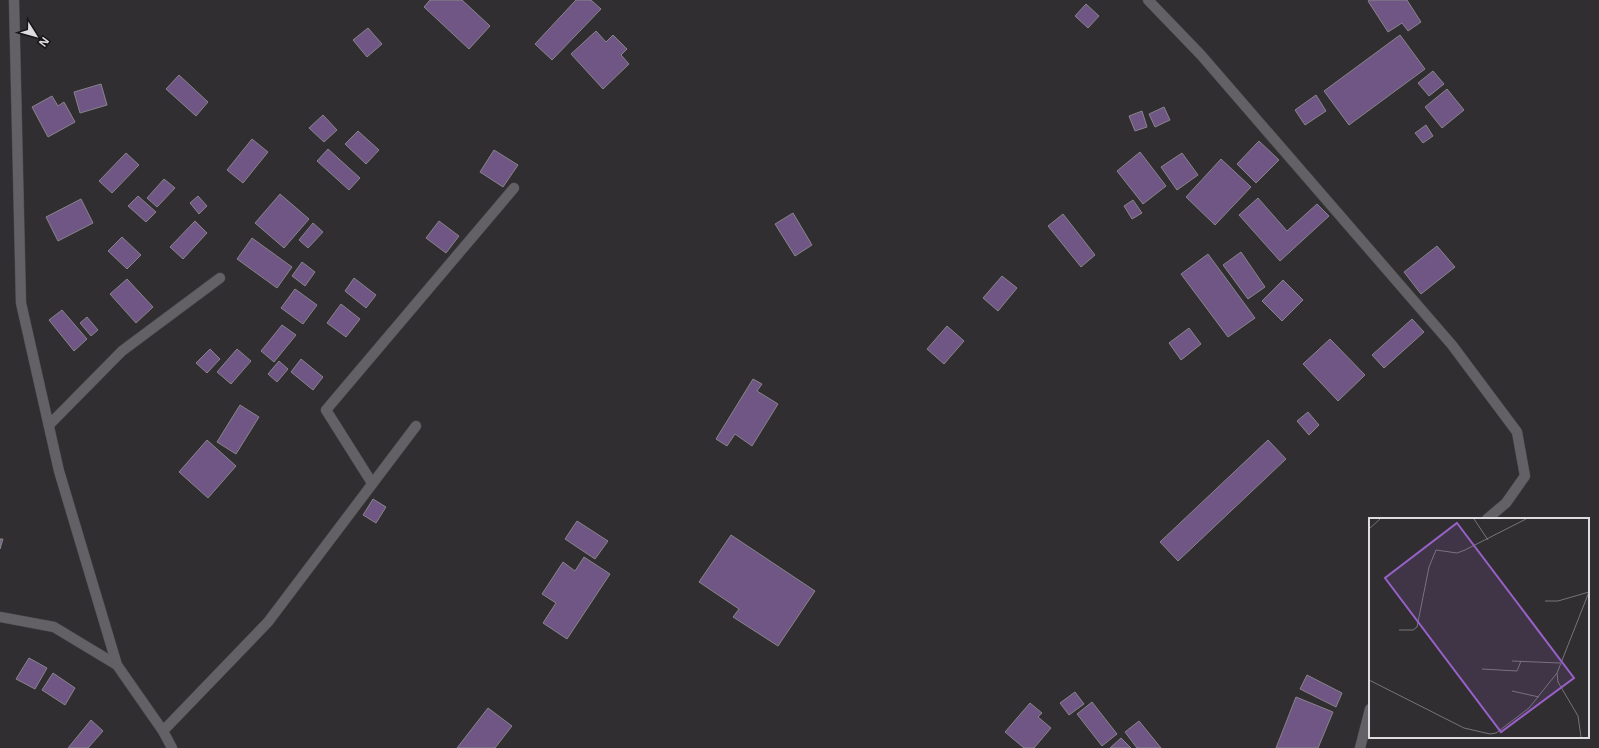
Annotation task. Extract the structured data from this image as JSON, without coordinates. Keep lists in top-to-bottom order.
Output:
{
  "north": "bottom right"
}
